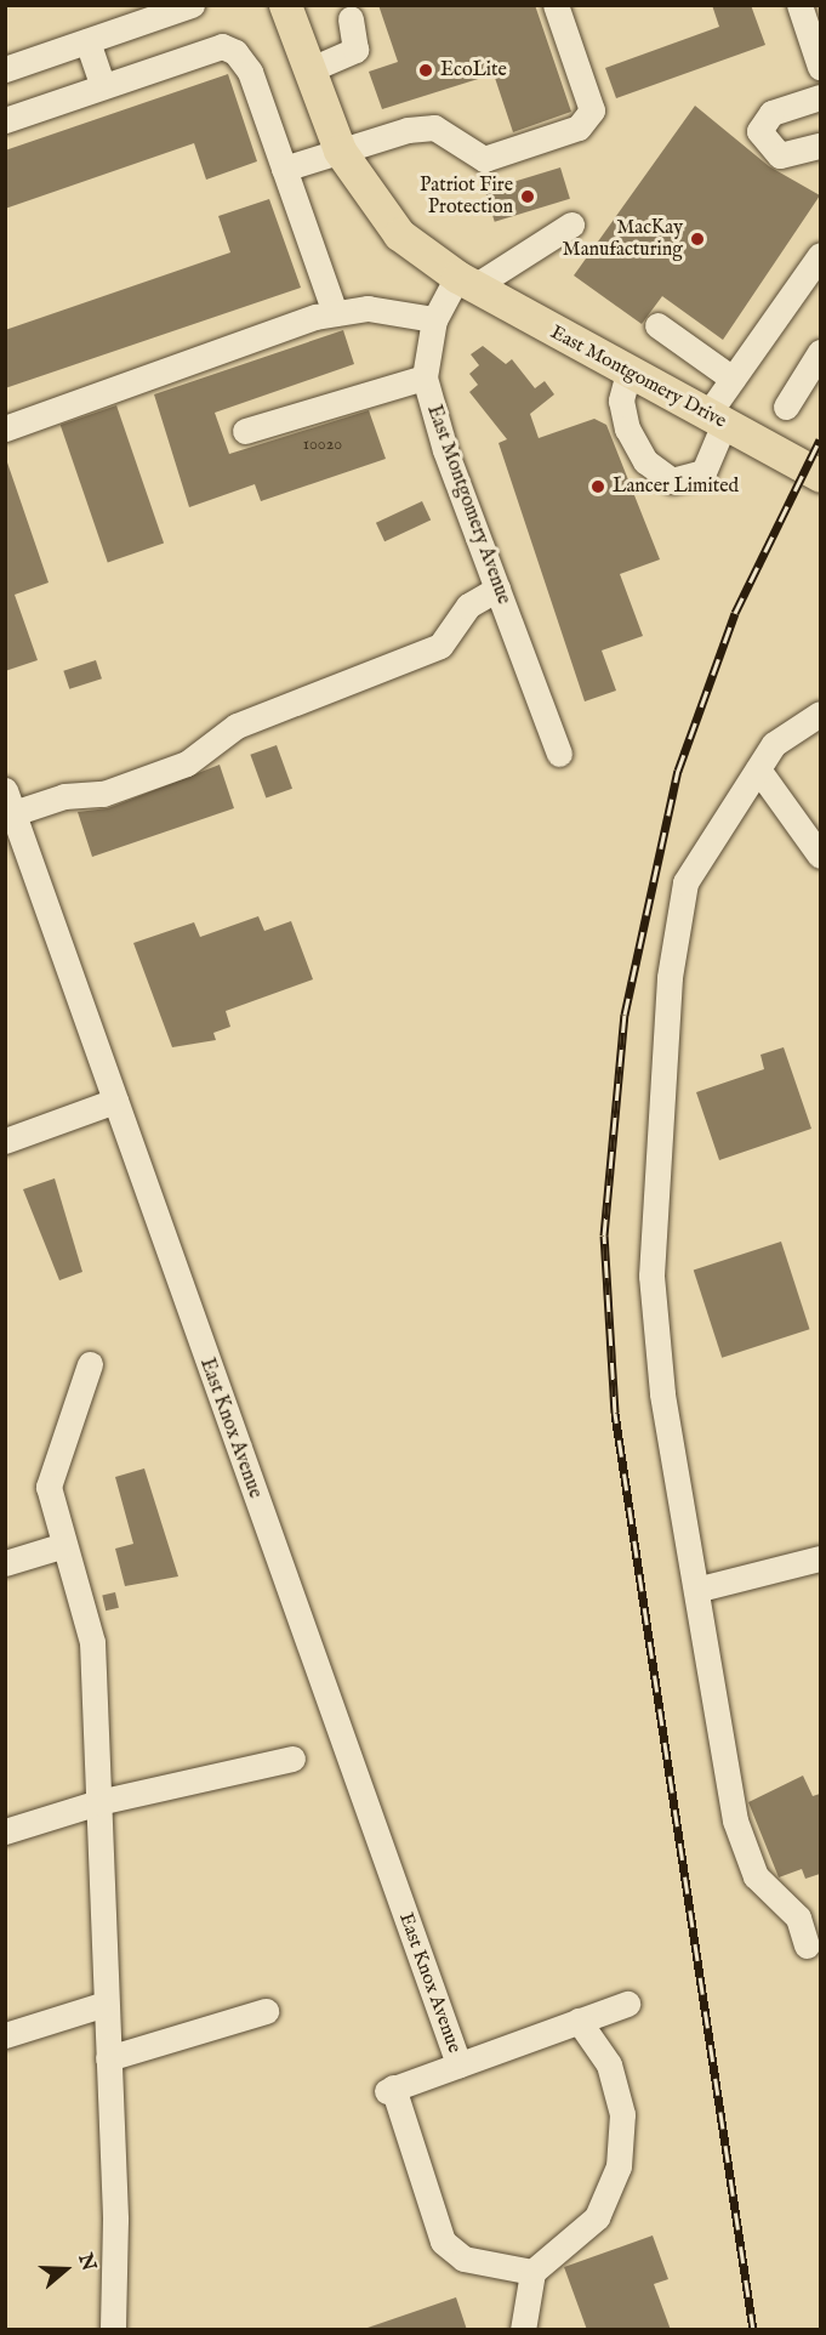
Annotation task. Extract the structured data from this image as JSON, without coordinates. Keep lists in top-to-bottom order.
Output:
{
  "streets": {
    "main road": ["East Montgomery Drive"],
    "street": ["East Montgomery Avenue", "East Knox Avenue"]
  },
  "crossings": [
    ["East Montgomery Drive", "East Montgomery Avenue"]
  ],
  "places": [
    "EcoLite",
    "Patriot Fire Protection",
    "MacKay Manufacturing",
    "Lancer Limited"
  ],
  "house_numbers": ["10020"],
  "north": "right"
}
